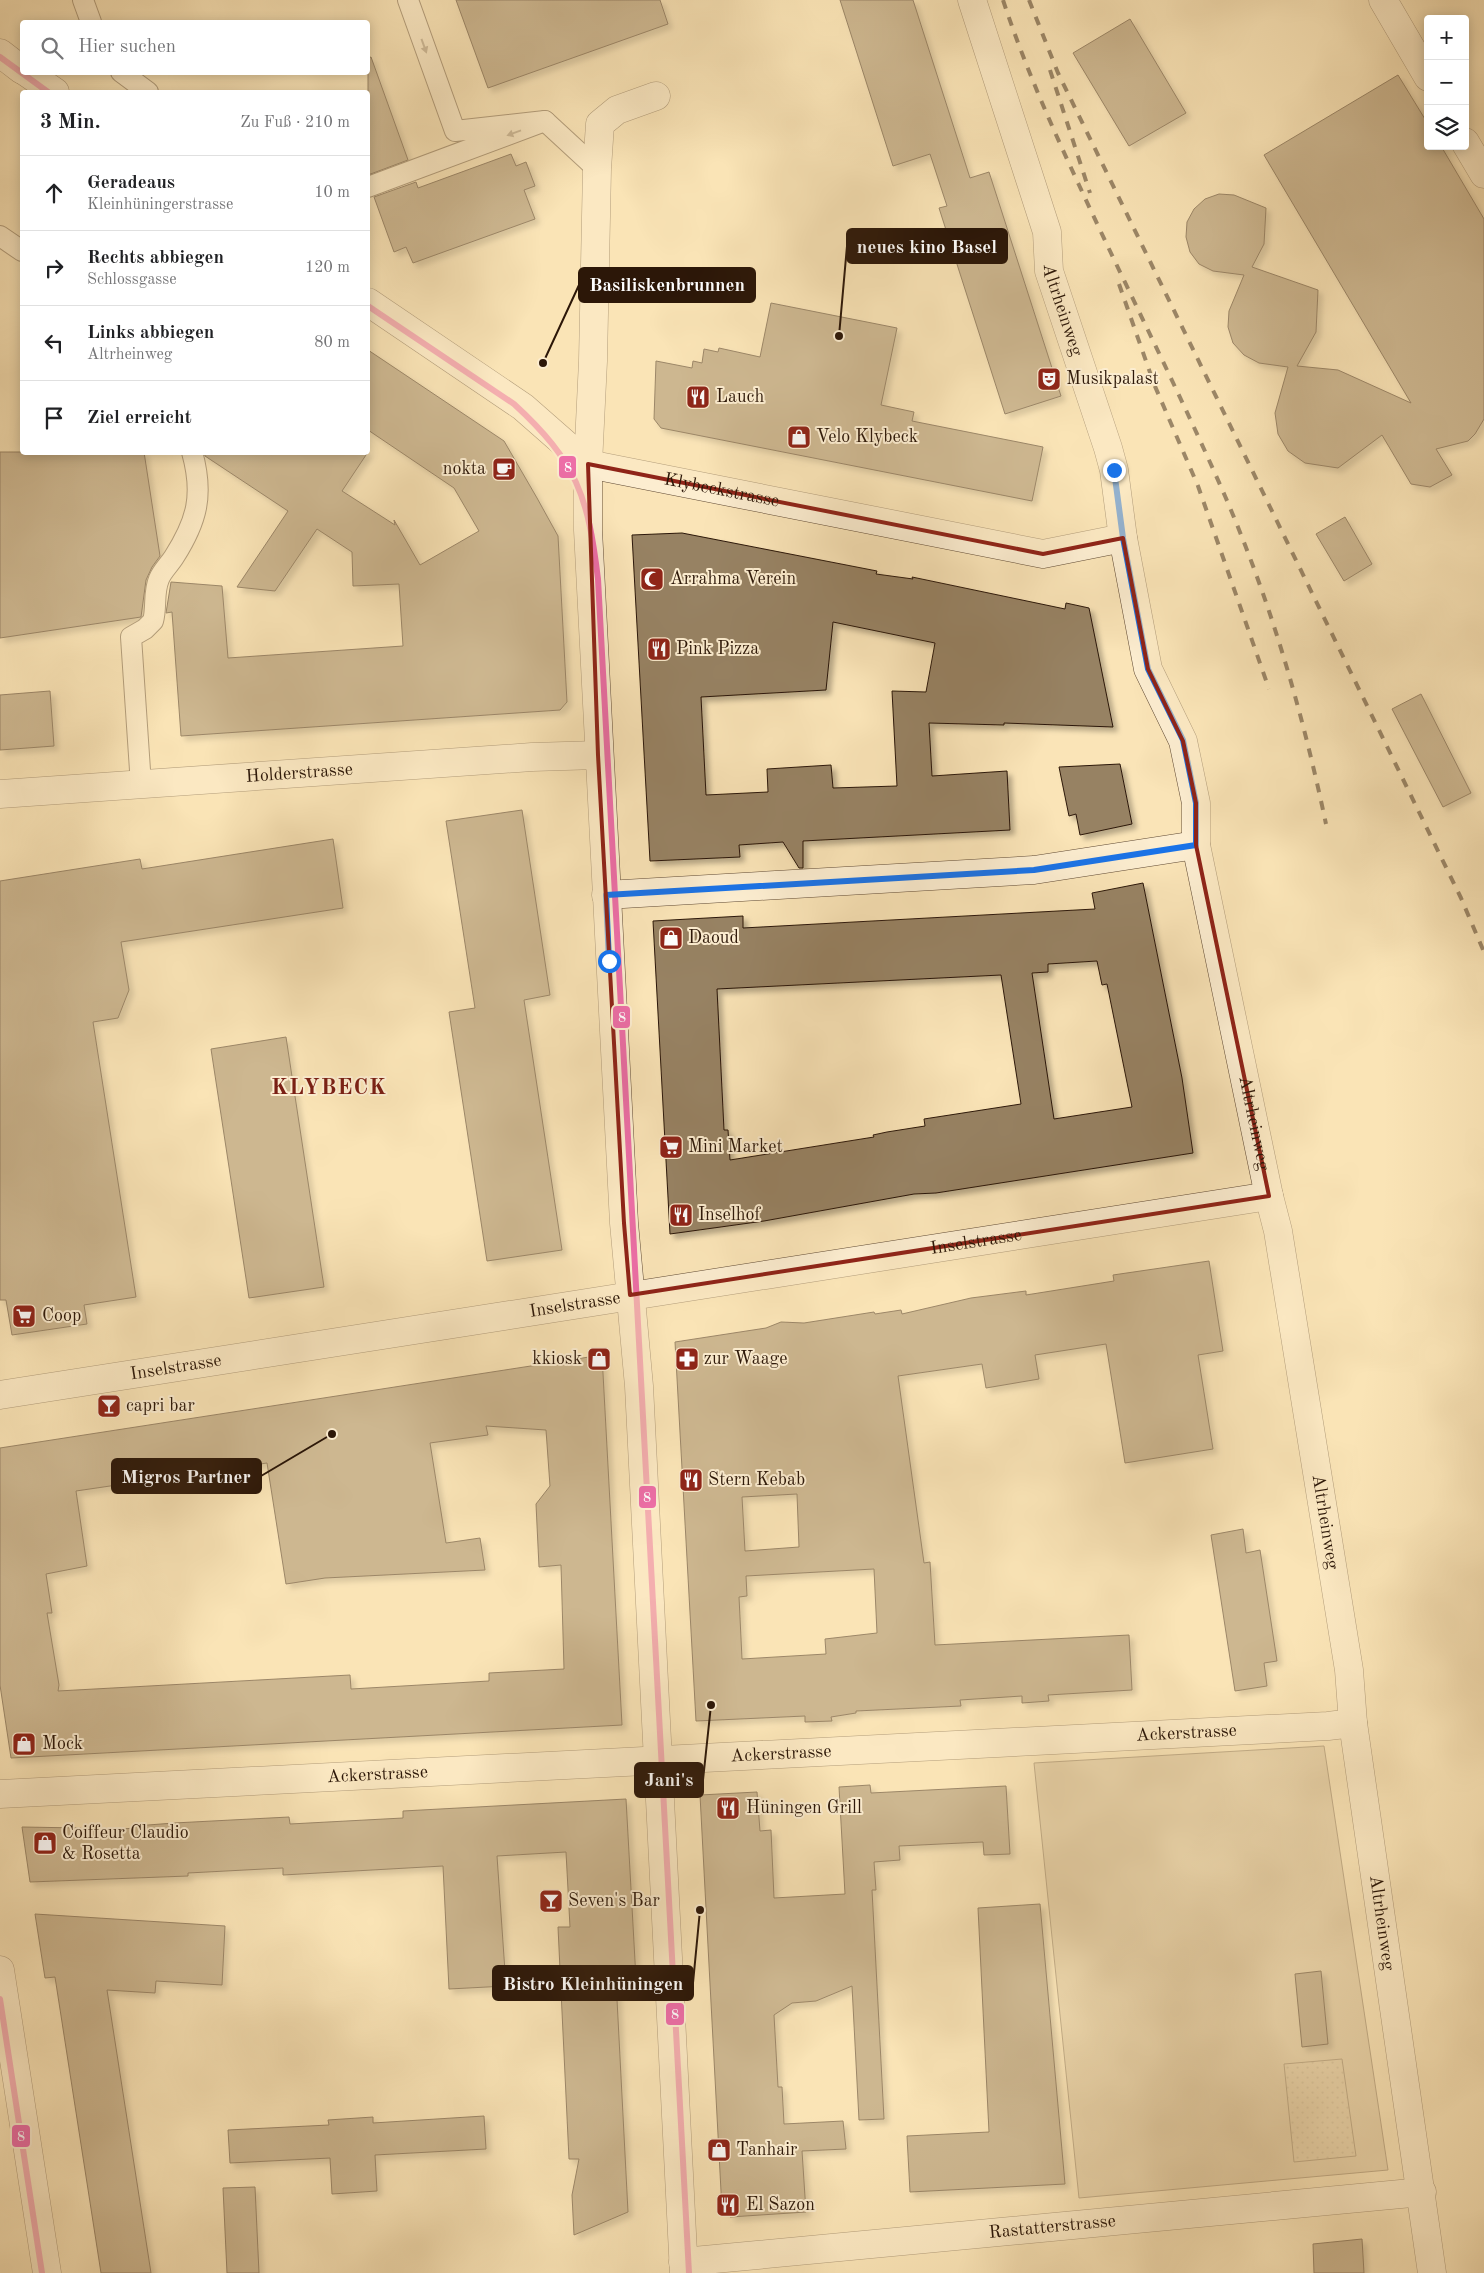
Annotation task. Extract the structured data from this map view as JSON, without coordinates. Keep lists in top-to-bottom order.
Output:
{
  "streets": {
    "street": [
      "Altrheinweg",
      "Klybeckstrasse",
      "Holderstrasse",
      "Inselstrasse",
      "Ackerstrasse",
      "Rastatterstrasse"
    ]
  },
  "crossings": [
    ["Altrheinweg", "Klybeckstrasse"],
    ["Altrheinweg", "Inselstrasse"],
    ["Altrheinweg", "Ackerstrasse"],
    ["Altrheinweg", "Rastatterstrasse"]
  ],
  "districts": ["KLYBECK"],
  "places": {
    "other": [
      "neues kino Basel",
      "Basiliskenbrunnen",
      "Migros Partner",
      "Jani's",
      "Bistro Kleinhüningen"
    ],
    "theatre": ["Musikpalast"],
    "restaurant": [
      "Lauch",
      "Pink Pizza",
      "Inselhof",
      "Stern Kebab",
      "Hüningen Grill",
      "El Sazon"
    ],
    "shop": [
      "Velo Klybeck",
      "Daoud",
      "kkiosk",
      "Mock",
      "Coiffeur Claudio & Rosetta",
      "Tanhair"
    ],
    "cafe": ["nokta"],
    "mosque": ["Arrahma Verein"],
    "supermarket": ["Mini Market", "Coop"],
    "pharmacy": ["zur Waage"],
    "bar": ["capri bar", "Seven's Bar"]
  },
  "lines": ["transit line 8"],
  "page": {
    "map_buttons": ["+", "−"],
    "search": "Hier suchen",
    "heading": ["3 Min.", "Zu Fuß · 210 m"],
    "list": [
      ["Geradeaus", "Kleinhüningerstrasse", "10 m"],
      ["Rechts abbiegen", "Schlossgasse", "120 m"],
      ["Links abbiegen", "Altrheinweg", "80 m"],
      "Ziel erreicht"
    ]
  }
}
